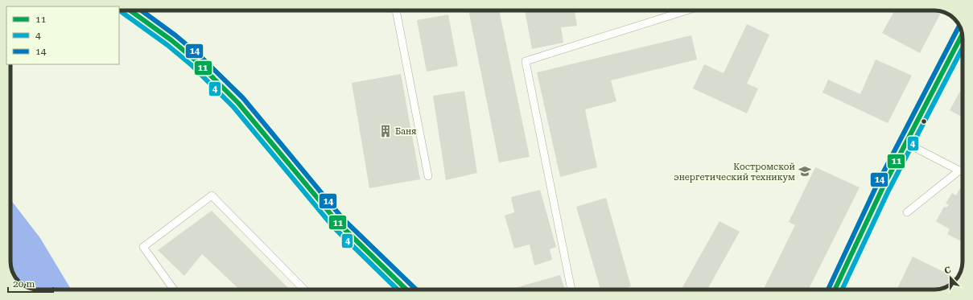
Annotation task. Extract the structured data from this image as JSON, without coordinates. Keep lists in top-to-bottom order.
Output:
{
  "places": {
    "building": ["Баня"],
    "school or university": ["Костромской энергетический техникум"]
  },
  "lines": ["transit line 11", "transit line 4", "transit line 14"],
  "legend": ["11", "4", "14"],
  "scale_bar": "20 m",
  "north": "top"
}
